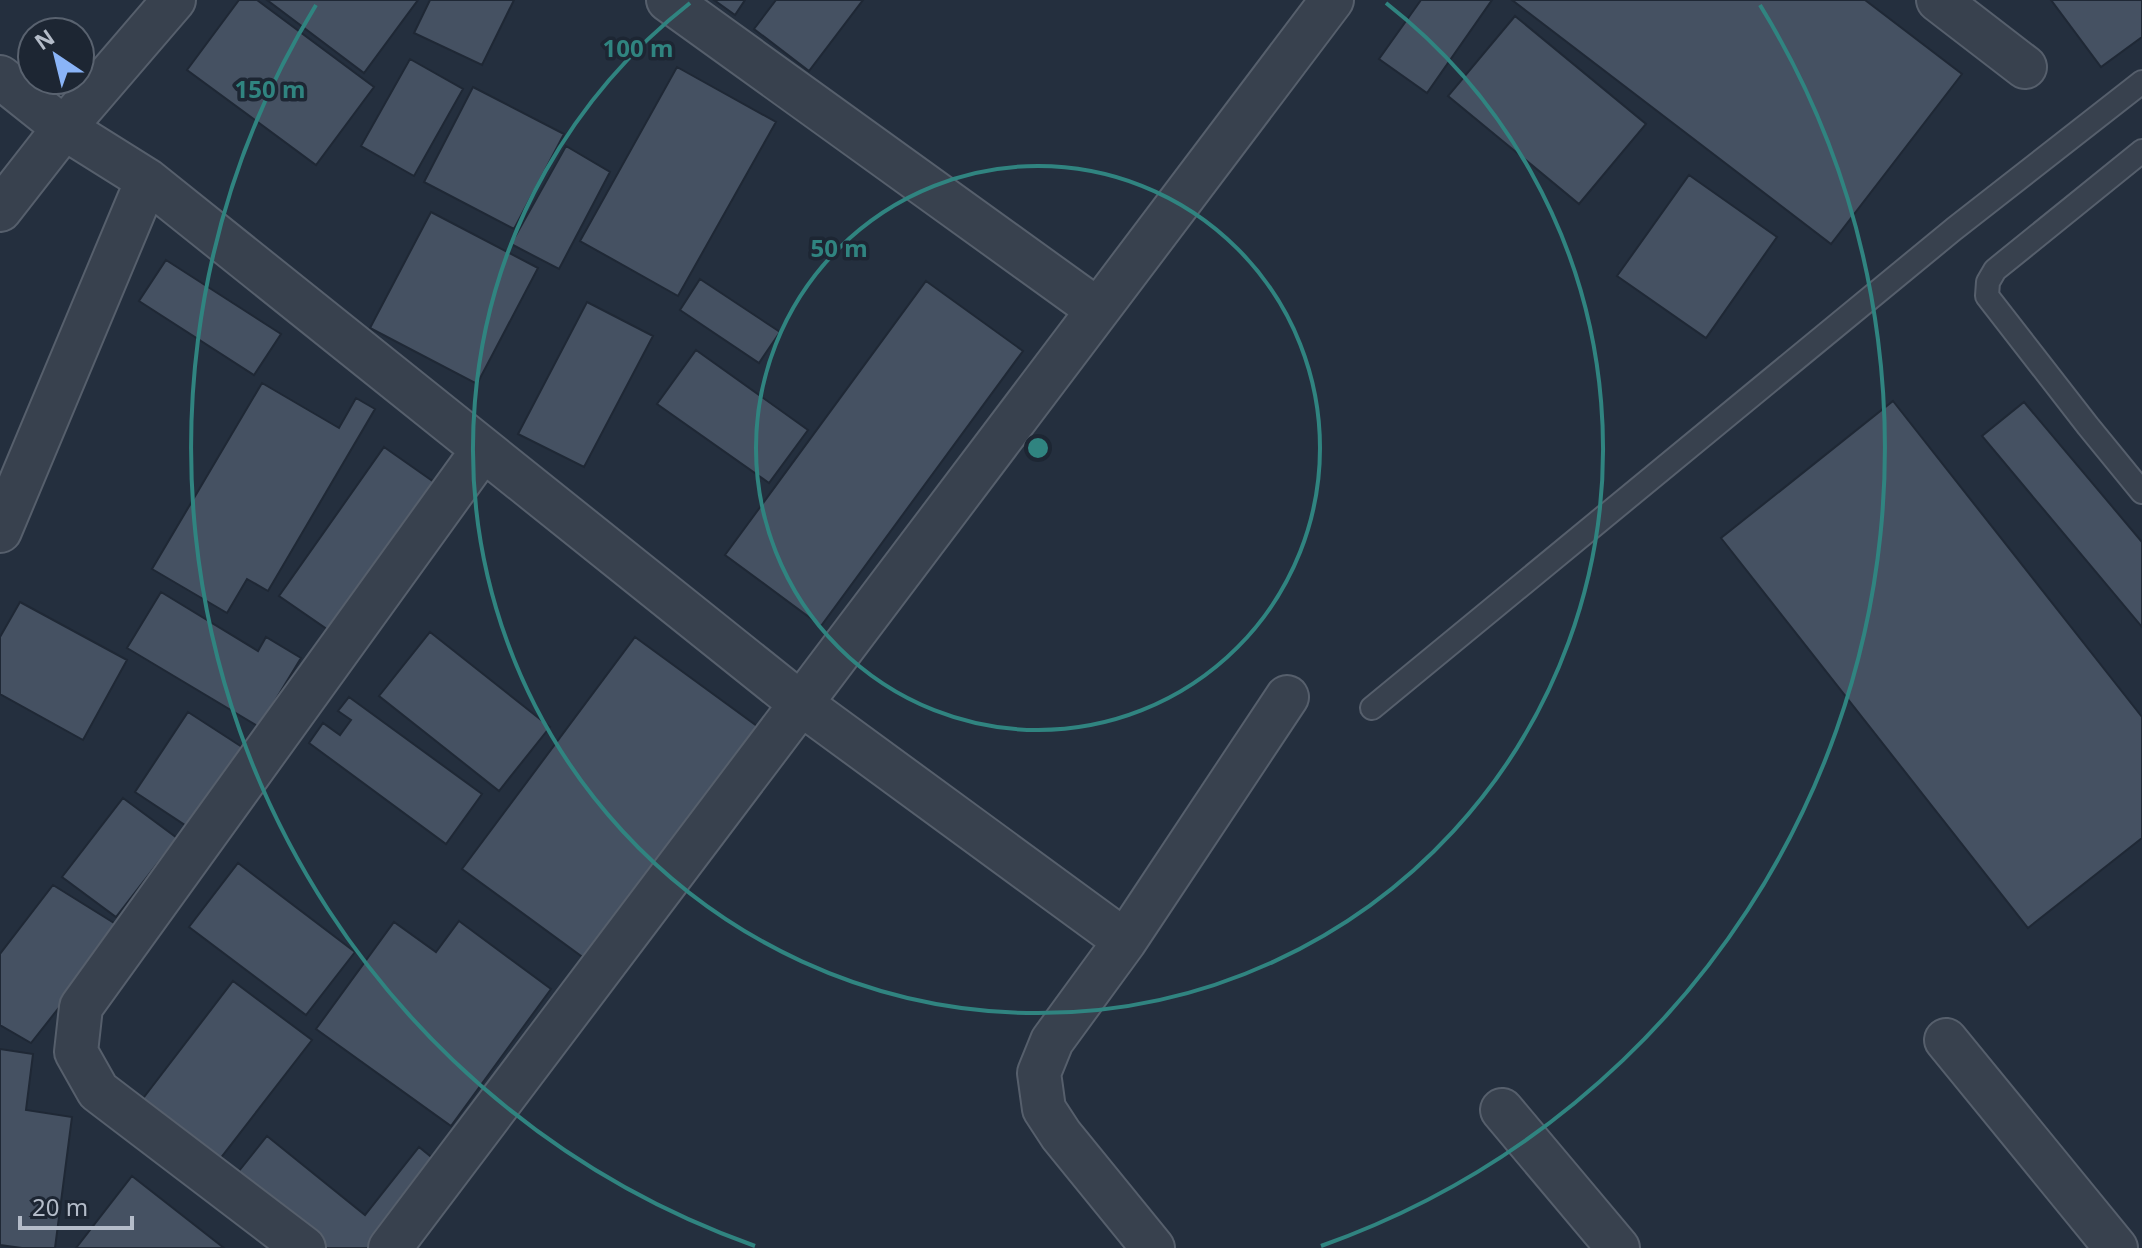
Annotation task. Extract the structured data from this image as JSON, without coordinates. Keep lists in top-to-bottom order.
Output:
{
  "scale_bar": "20 m",
  "north": "top left",
  "rings": ["100 m", "150 m", "50 m"]
}
